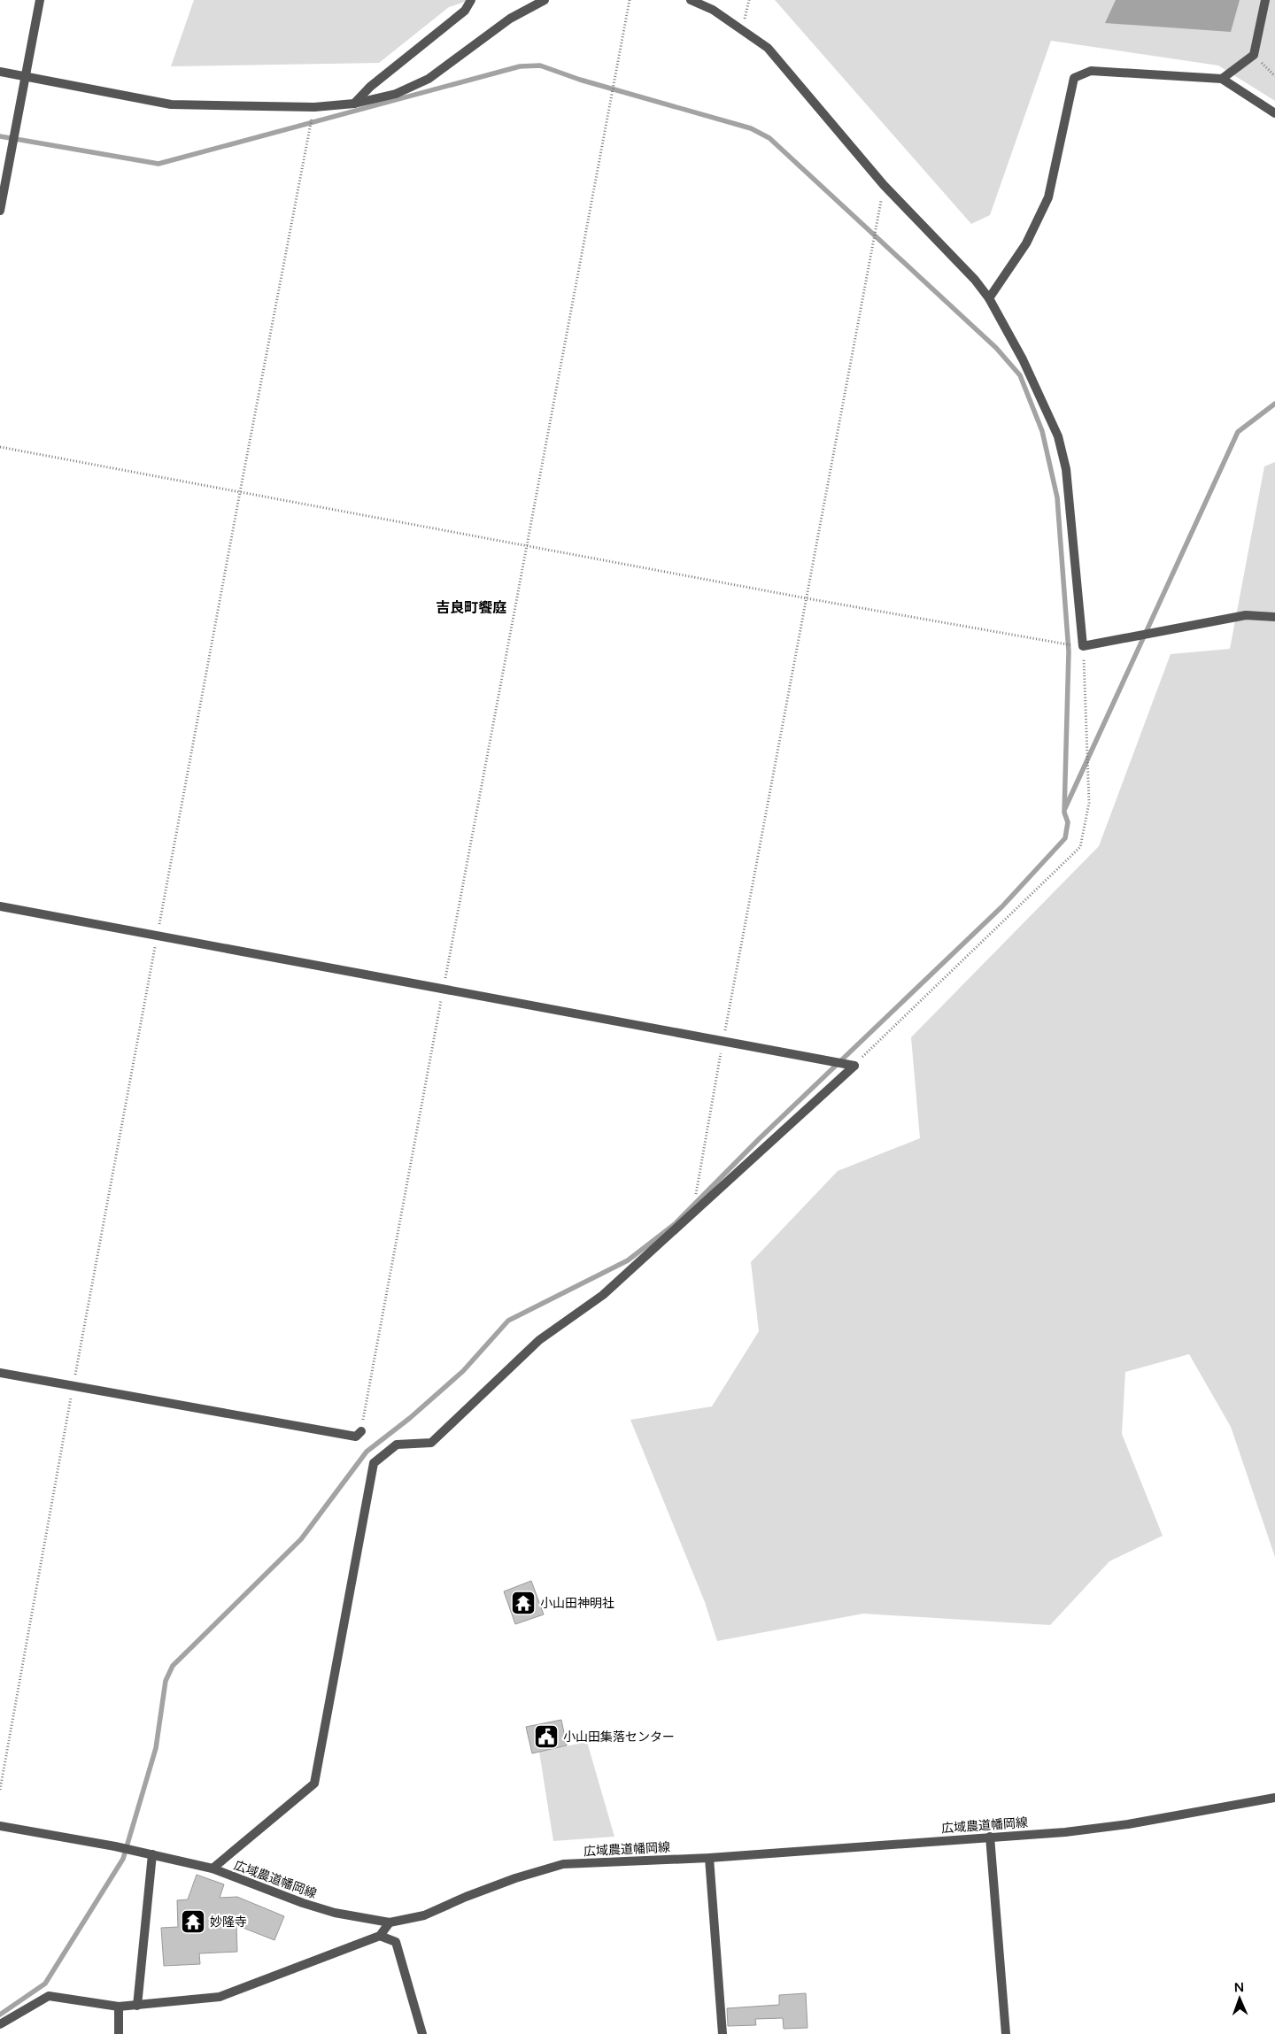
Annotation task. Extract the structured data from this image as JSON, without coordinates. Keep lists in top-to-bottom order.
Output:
{
  "streets": {
    "street": ["広域農道幡岡線"]
  },
  "districts": ["吉良町饗庭"],
  "places": {
    "temple": ["小山田神明社", "妙隆寺"],
    "public building": ["小山田集落センター"]
  },
  "north": "top"
}
